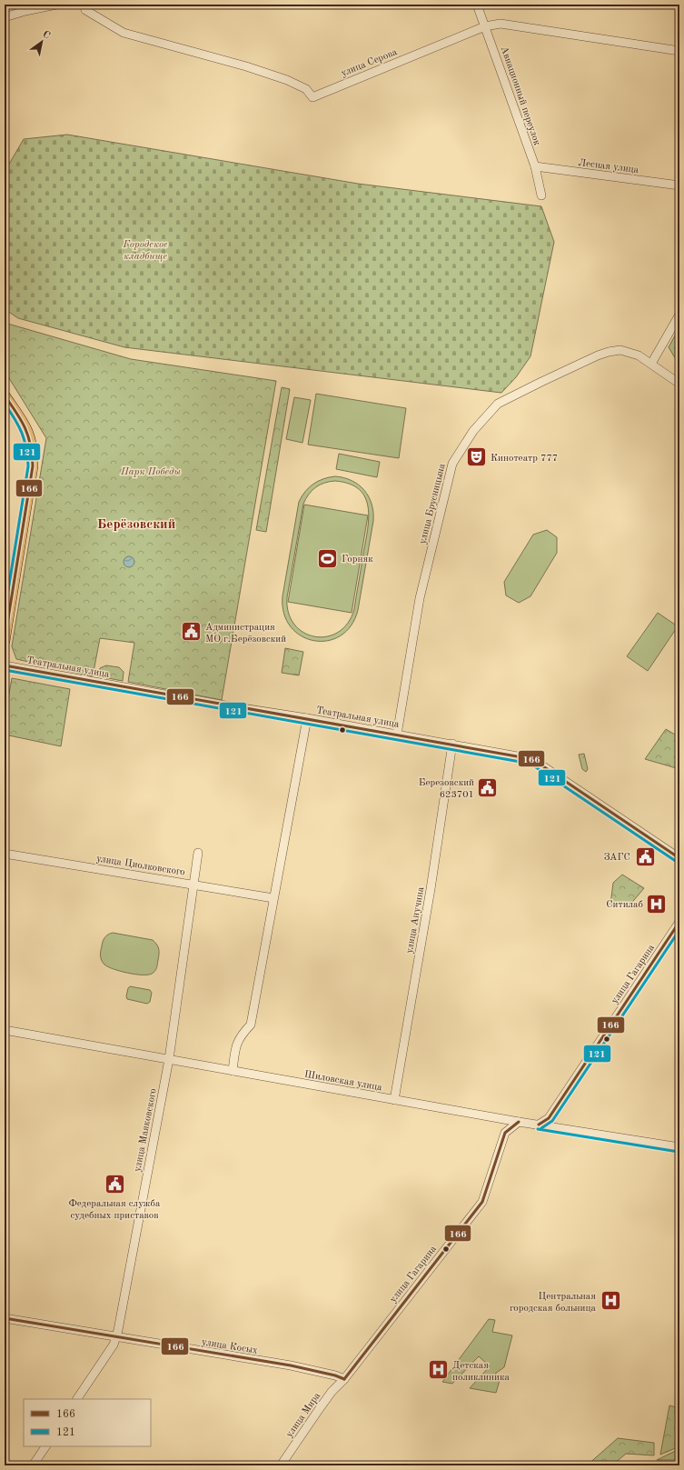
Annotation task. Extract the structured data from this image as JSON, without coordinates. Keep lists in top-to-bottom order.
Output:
{
  "streets": {
    "street": [
      "улица Серова",
      "Авиационный переулок",
      "Лесная улица",
      "улица Брусницына",
      "Театральная улица",
      "улица Циолковского",
      "улица Анучина",
      "улица Гагарина",
      "Шиловская улица",
      "улица Маяковского",
      "улица Косых",
      "улица Мира"
    ]
  },
  "crossings": [
    ["улица Серова", "Авиационный переулок"],
    ["Авиационный переулок", "Лесная улица"],
    ["улица Брусницына", "Театральная улица"],
    ["Театральная улица", "улица Анучина"],
    ["улица Циолковского", "улица Маяковского"],
    ["улица Анучина", "Шиловская улица"],
    ["улица Гагарина", "Шиловская улица"],
    ["улица Гагарина", "улица Косых"],
    ["улица Гагарина", "улица Мира"],
    ["Шиловская улица", "улица Маяковского"],
    ["улица Маяковского", "улица Косых"],
    ["улица Косых", "улица Мира"]
  ],
  "districts": ["Берёзовский"],
  "parks": ["Городское кладбище", "Парк Победы"],
  "places": {
    "theatre": ["Кинотеатр 777"],
    "sports": ["Горняк"],
    "public building": [
      "Администрация МО г.Берёзовский",
      "Березовский 623701",
      "ЗАГС",
      "Федеральная служба судебных приставов"
    ],
    "hospital": ["Ситилаб", "Центральная городская больница", "Детская поликлиника"]
  },
  "lines": ["transit line 166", "transit line 121"],
  "legend": ["166", "121"],
  "north": "top right"
}
